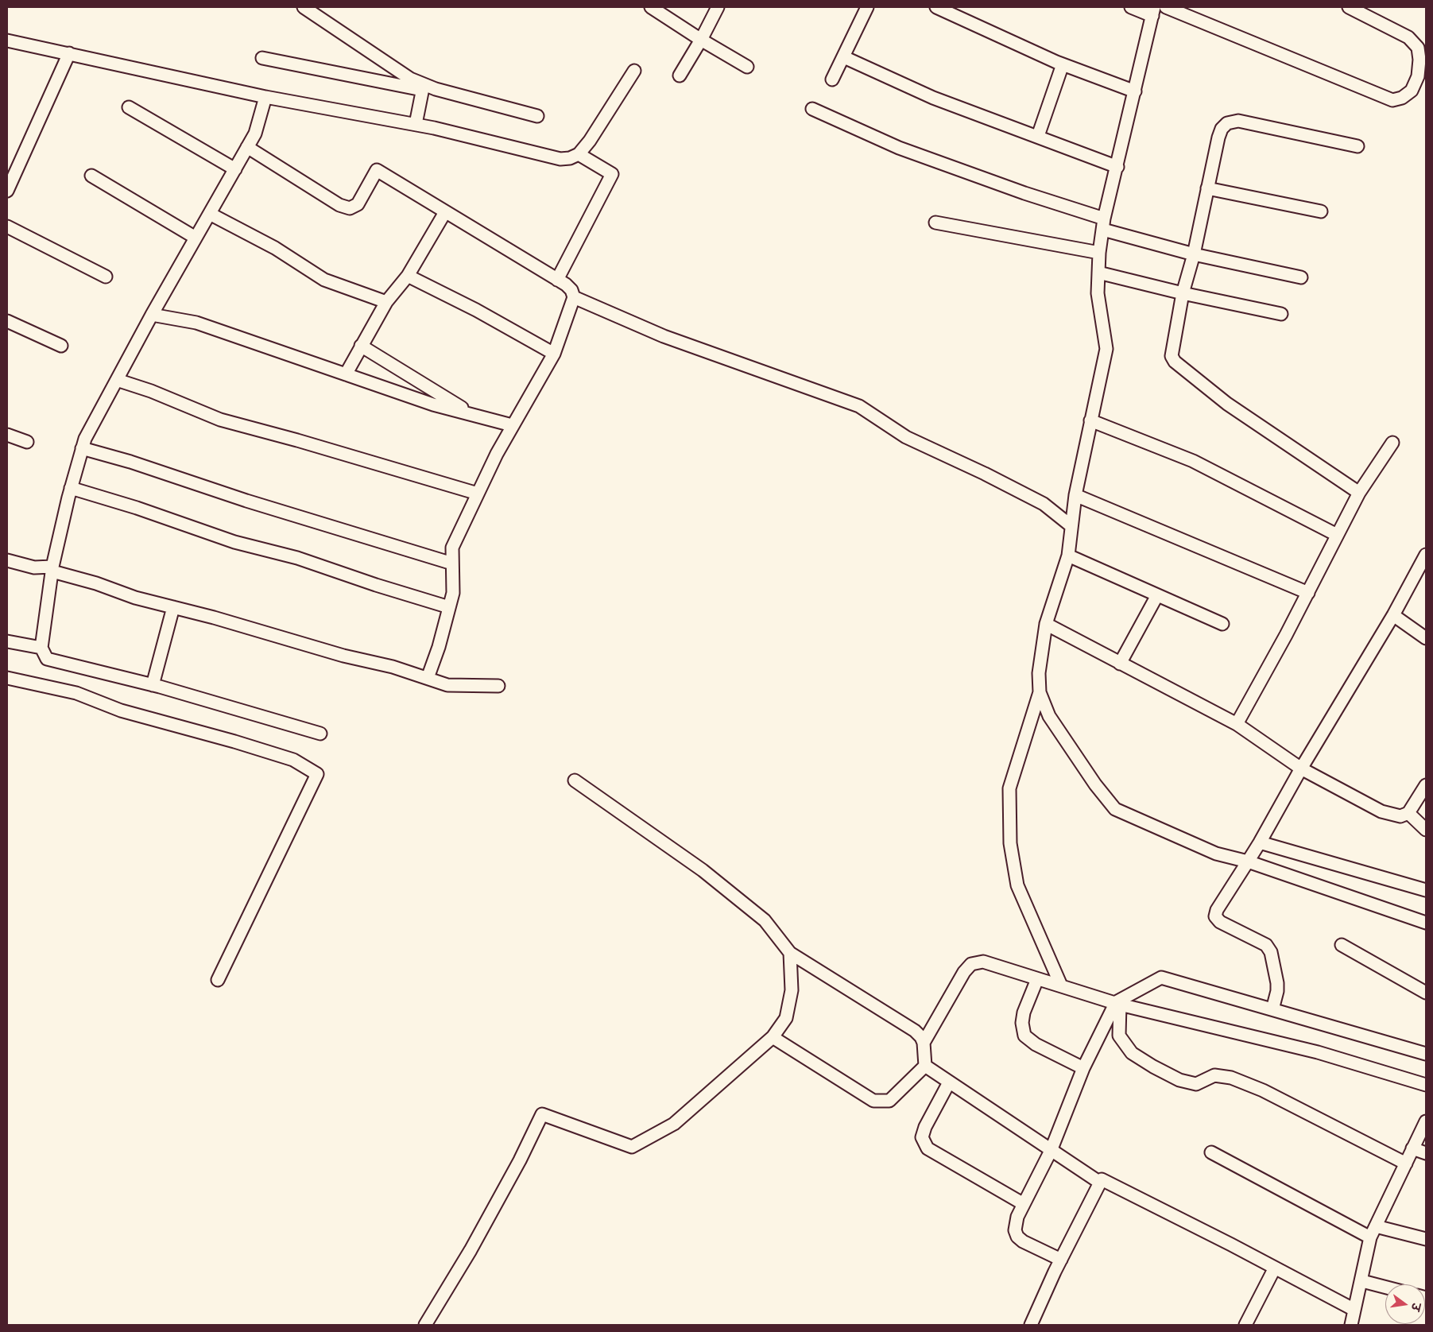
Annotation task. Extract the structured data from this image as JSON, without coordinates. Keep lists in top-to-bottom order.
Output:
{
  "north": "right"
}
